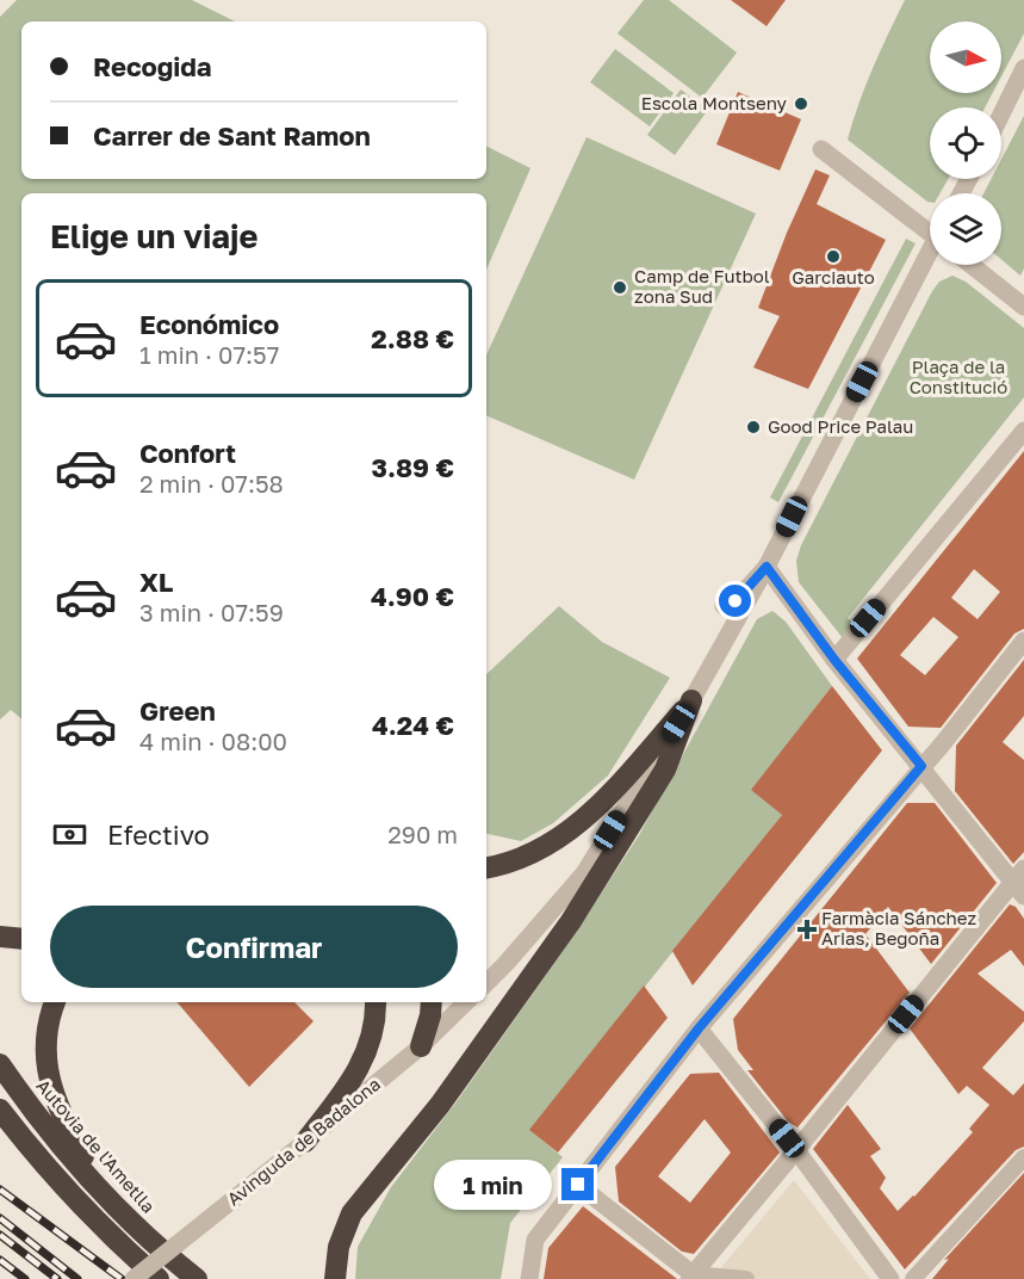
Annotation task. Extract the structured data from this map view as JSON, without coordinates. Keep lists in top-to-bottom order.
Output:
{
  "streets": {
    "highway": ["Autovia de l'Ametlla"],
    "street": ["Avinguda de Badalona"]
  },
  "parks": ["Plaça de la Constitució"],
  "places": {
    "other": [
      "Escola Montseny",
      "Garciauto",
      "Camp de Futbol zona Sud",
      "Good Price Palau"
    ],
    "health": ["Farmàcia Sánchez Arias, Begoña"]
  },
  "north": "right",
  "page": {
    "banner": ["Recogida", "Carrer de Sant Ramon"],
    "heading": "Elige un viaje",
    "list": [
      {
        "name": "Económico",
        "note": "1 min · 07:57",
        "value": "2.88 €"
      },
      {
        "name": "Confort",
        "note": "2 min · 07:58",
        "value": "3.89 €"
      },
      {
        "name": "XL",
        "note": "3 min · 07:59",
        "value": "4.90 €"
      },
      {
        "name": "Green",
        "note": "4 min · 08:00",
        "value": "4.24 €"
      }
    ],
    "pay": ["Efectivo", "290 m"],
    "buttons": "Confirmar",
    "bubble": "1 min"
  }
}
